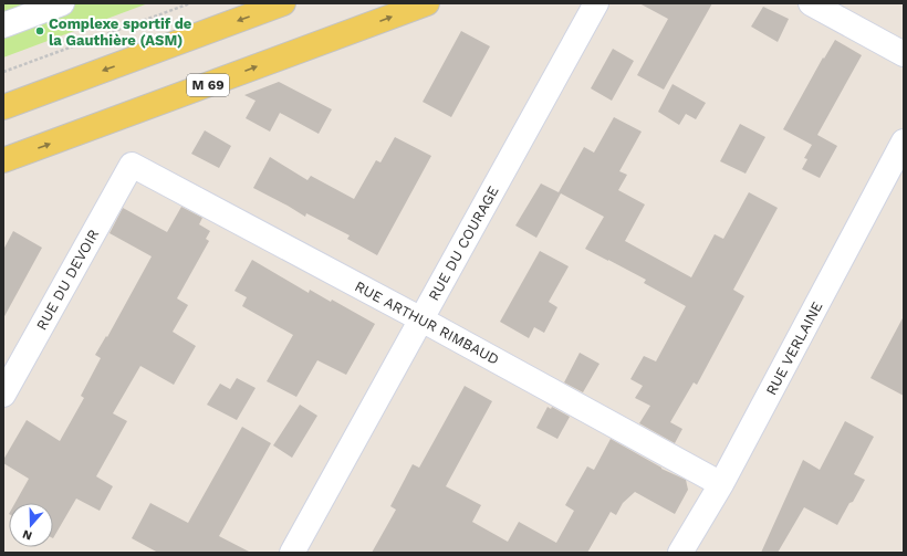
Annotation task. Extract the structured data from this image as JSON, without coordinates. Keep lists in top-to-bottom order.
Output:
{
  "streets": {
    "main road": ["M 69"],
    "street": [
      "RUE DU COURAGE",
      "RUE DU DEVOIR",
      "RUE ARTHUR RIMBAUD",
      "RUE VERLAINE"
    ]
  },
  "crossings": [
    ["RUE DU COURAGE", "RUE ARTHUR RIMBAUD"],
    ["RUE DU DEVOIR", "RUE ARTHUR RIMBAUD"],
    ["RUE ARTHUR RIMBAUD", "RUE VERLAINE"]
  ],
  "places": ["Complexe sportif de la Gauthière (ASM)"],
  "north": "bottom"
}
